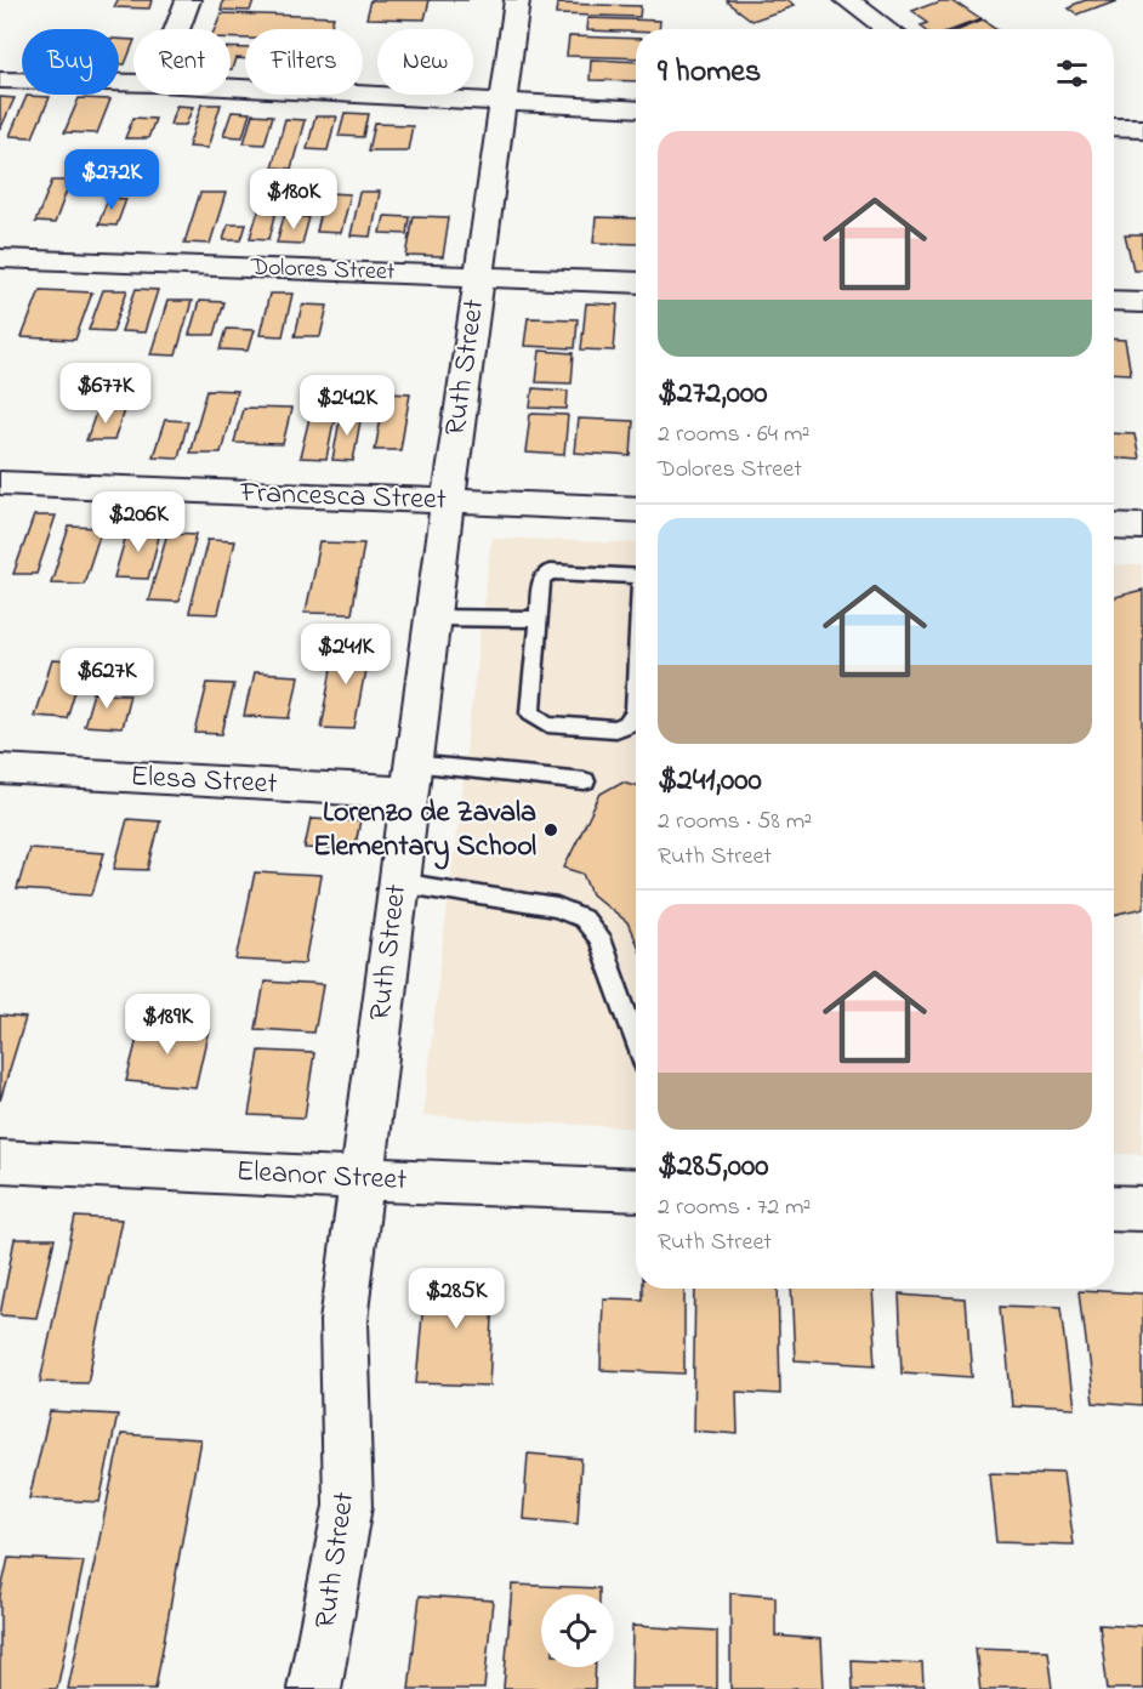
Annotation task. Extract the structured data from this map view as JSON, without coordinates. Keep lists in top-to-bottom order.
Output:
{
  "streets": {
    "street": [
      "Dolores Street",
      "Ruth Street",
      "Francesca Street",
      "Elesa Street",
      "Eleanor Street"
    ]
  },
  "crossings": [
    ["Dolores Street", "Ruth Street"],
    ["Ruth Street", "Francesca Street"],
    ["Ruth Street", "Elesa Street"],
    ["Ruth Street", "Eleanor Street"]
  ],
  "places": ["Lorenzo de Zavala Elementary School"],
  "page": {
    "chip": [
      "Buy",
      "Rent",
      "Filters",
      "New"
    ],
    "heading": "9 homes",
    "list": [
      {
        "name": "$272,000",
        "note": "2 rooms · 64 m² · Dolores Street"
      },
      {
        "name": "$241,000",
        "note": "2 rooms · 58 m² · Ruth Street"
      },
      {
        "name": "$285,000",
        "note": "2 rooms · 72 m² · Ruth Street"
      }
    ],
    "price": [
      "$272K",
      "$180K",
      "$677K",
      "$242K",
      "$206K",
      "$241K",
      "$627K",
      "$189K",
      "$285K"
    ]
  }
}
